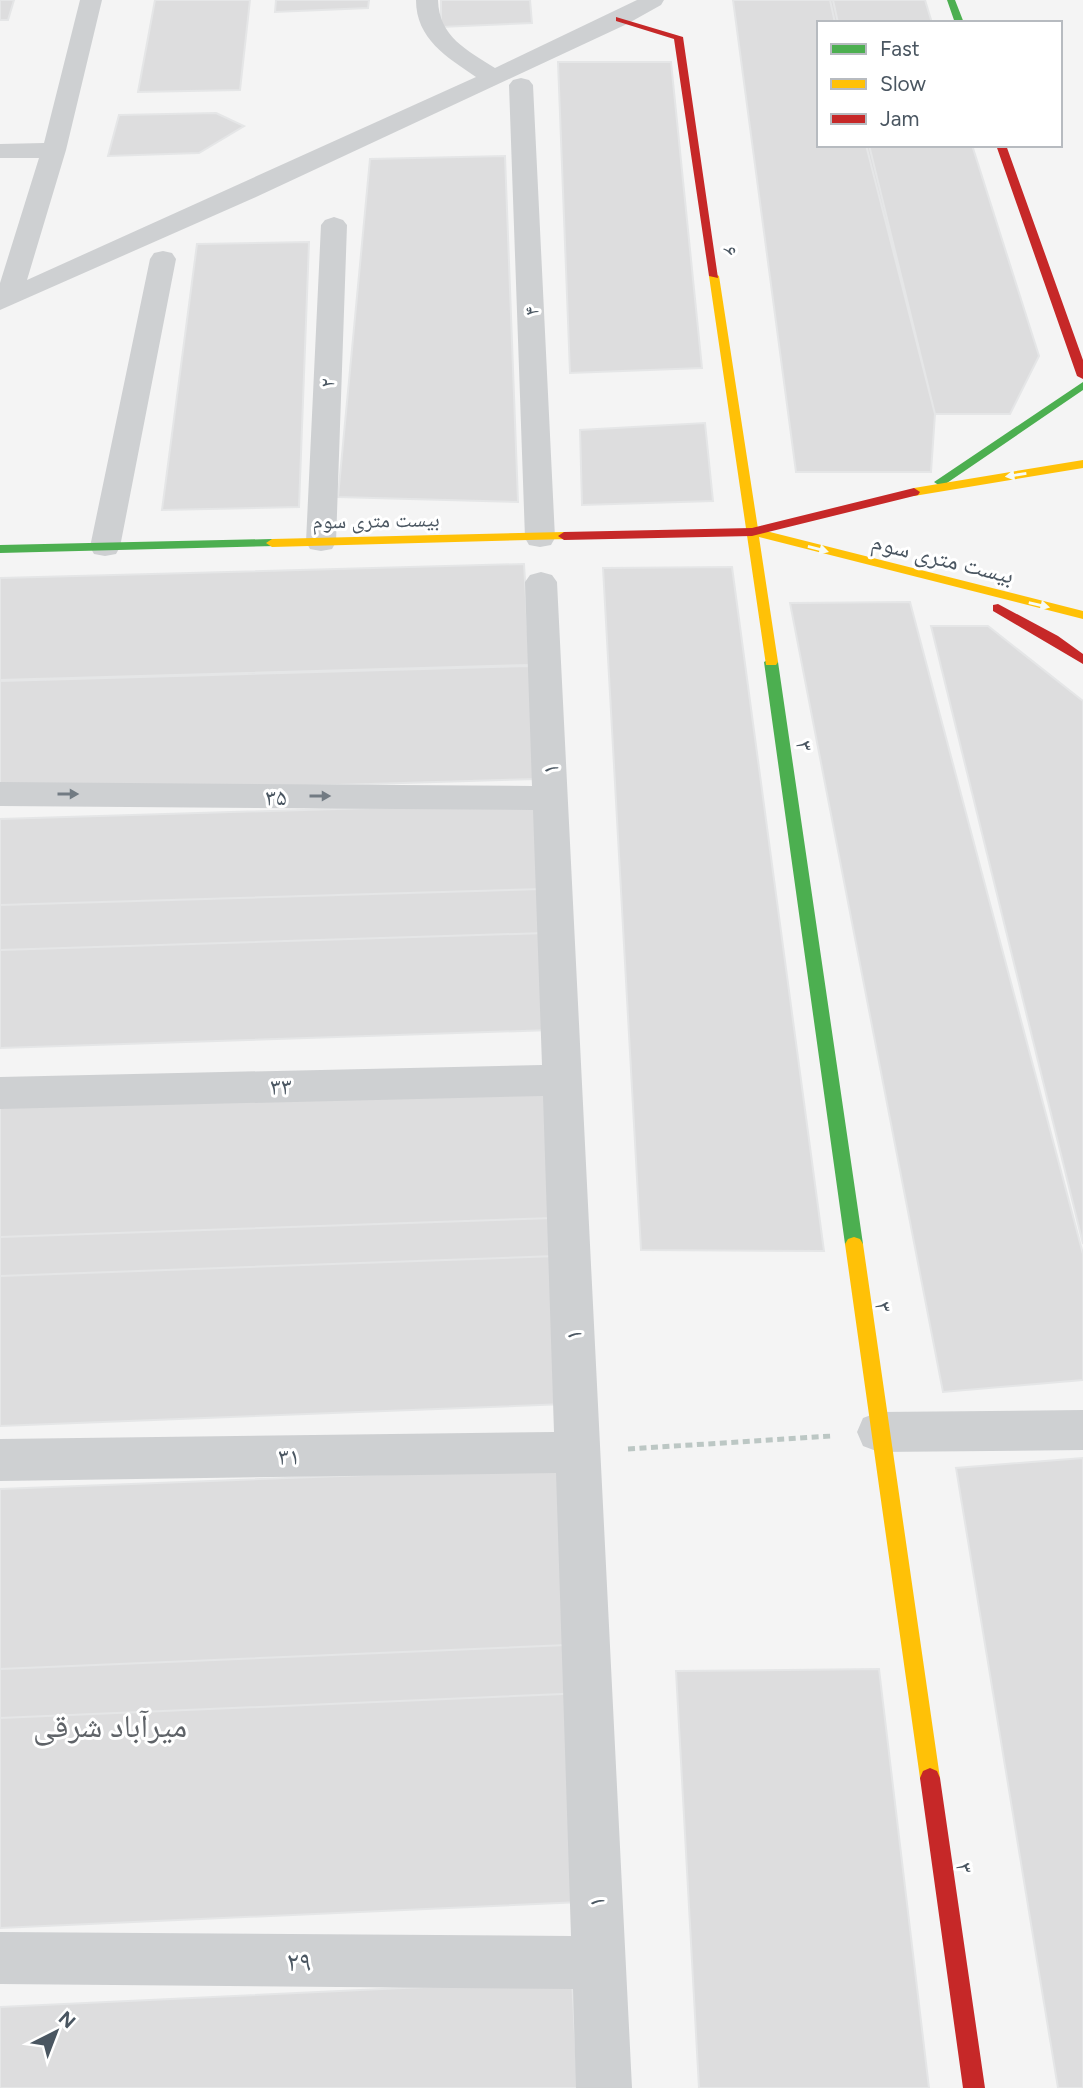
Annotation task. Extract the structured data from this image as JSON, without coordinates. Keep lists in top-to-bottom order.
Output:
{
  "streets": {
    "street": [
      "۶",
      "۴",
      "۲",
      "بیست متری سوم",
      "۳",
      "۱",
      "۳۵",
      "۳۳",
      "۳۱",
      "۲۹"
    ]
  },
  "crossings": [
    ["۶", "بیست متری سوم"],
    ["۶", "۳"],
    ["۴", "بیست متری سوم"],
    ["۲", "بیست متری سوم"],
    ["بیست متری سوم", "۳"],
    ["۱", "۳۵"],
    ["۱", "۳۳"],
    ["۱", "۳۱"],
    ["۱", "۲۹"]
  ],
  "one_way": ["۳۵"],
  "districts": ["میرآباد شرقی"],
  "legend": ["Fast", "Slow", "Jam"],
  "north": "top right"
}
